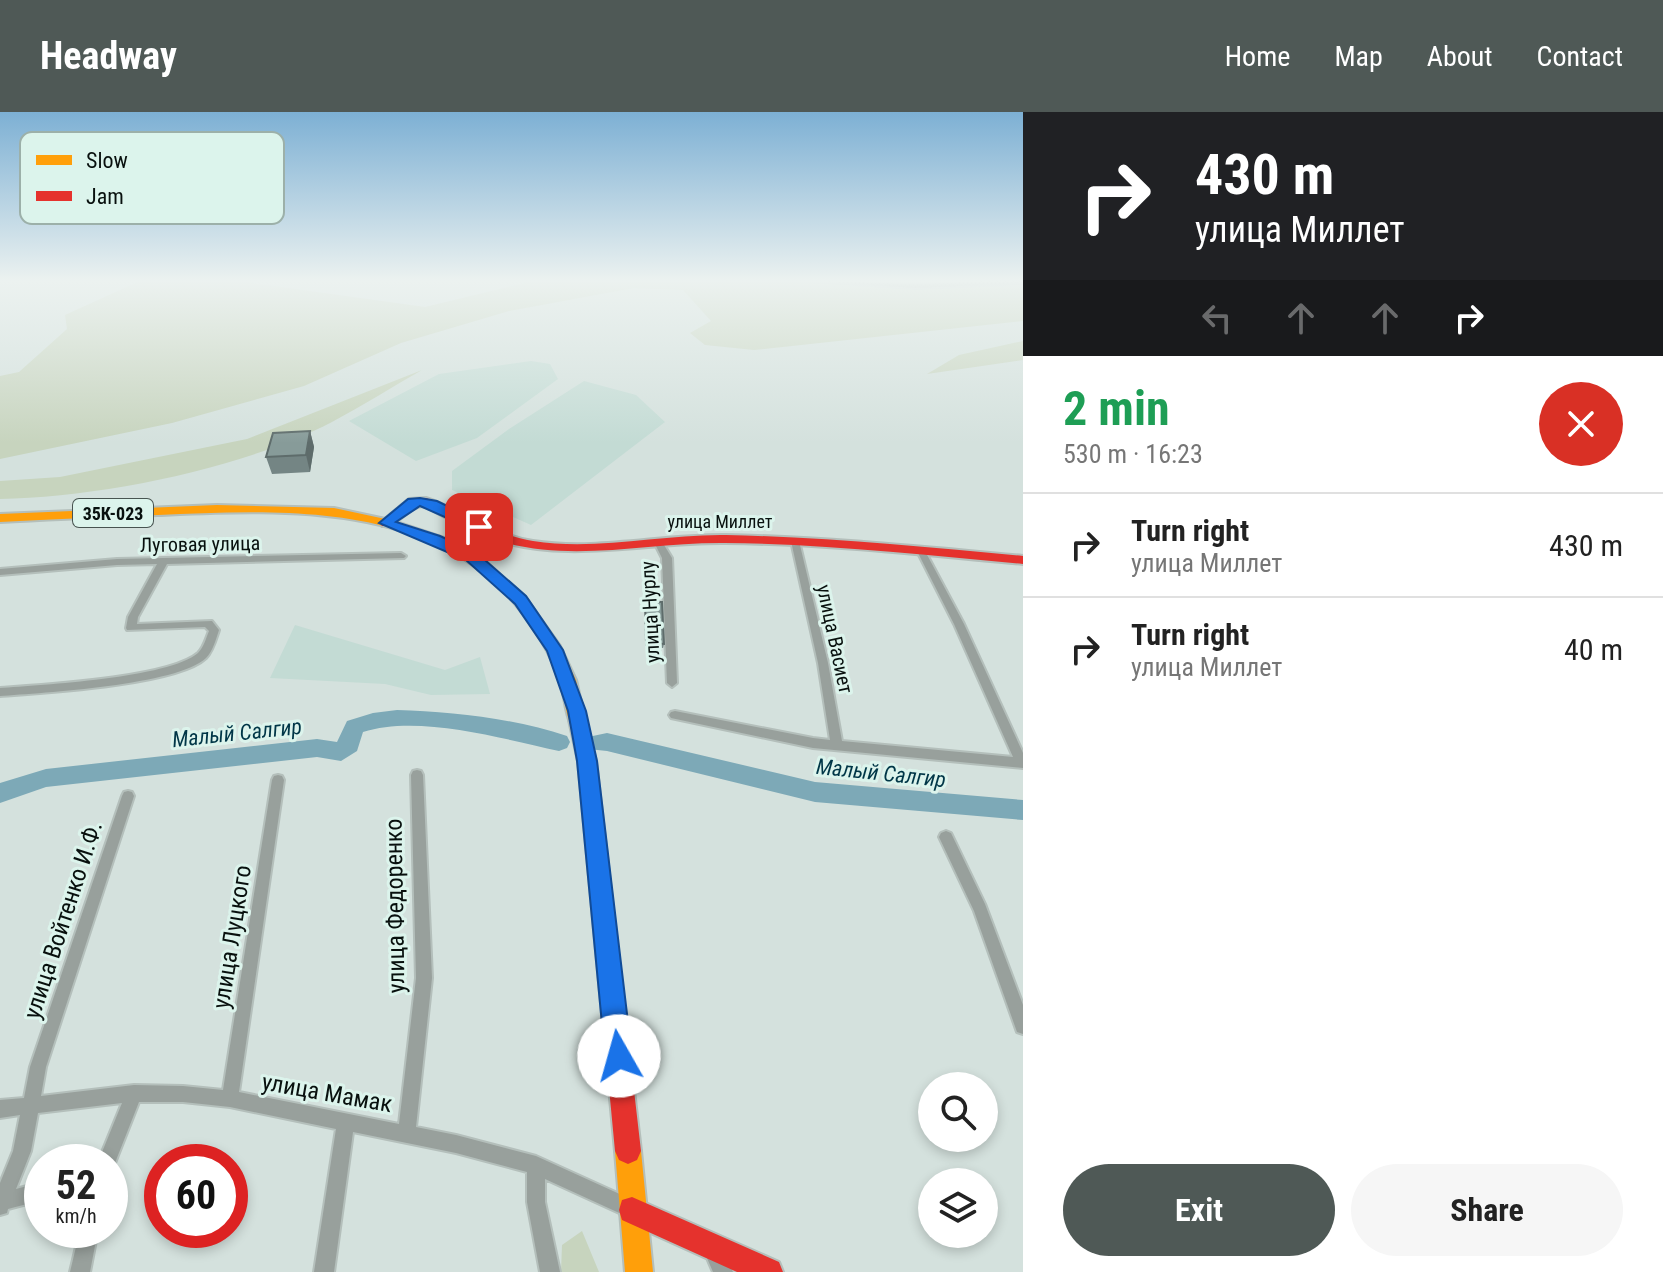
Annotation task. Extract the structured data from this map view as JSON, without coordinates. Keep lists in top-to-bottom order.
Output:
{
  "streets": {
    "main road": ["35К-023", "улица Миллет"],
    "street": [
      "Луговая улица",
      "улица Нурлу",
      "улица Васиет",
      "улица Федоренко",
      "улица Войтенко И.Ф.",
      "улица Луцкого",
      "улица Мамак"
    ]
  },
  "crossings": [
    ["35К-023", "улица Миллет"],
    ["35К-023", "улица Мамак"],
    ["улица Миллет", "улица Нурлу"],
    ["улица Миллет", "улица Васиет"],
    ["улица Федоренко", "улица Мамак"],
    ["улица Войтенко И.Ф.", "улица Мамак"],
    ["улица Луцкого", "улица Мамак"]
  ],
  "water": ["Малый Салгир"],
  "legend": ["Slow", "Jam"],
  "page": {
    "header": "Headway",
    "nav": [
      "Home",
      "Map",
      "About",
      "Contact"
    ],
    "turn": ["430 m", "улица Миллет"],
    "heading": ["2 min", "530 m · 16:23"],
    "list": [
      {
        "name": "Turn right",
        "note": "улица Миллет",
        "value": "430 m"
      },
      {
        "name": "Turn right",
        "note": "улица Миллет",
        "value": "40 m"
      }
    ],
    "speed": "52 km/h",
    "limit": "60",
    "buttons": ["Exit", "Share"]
  }
}
